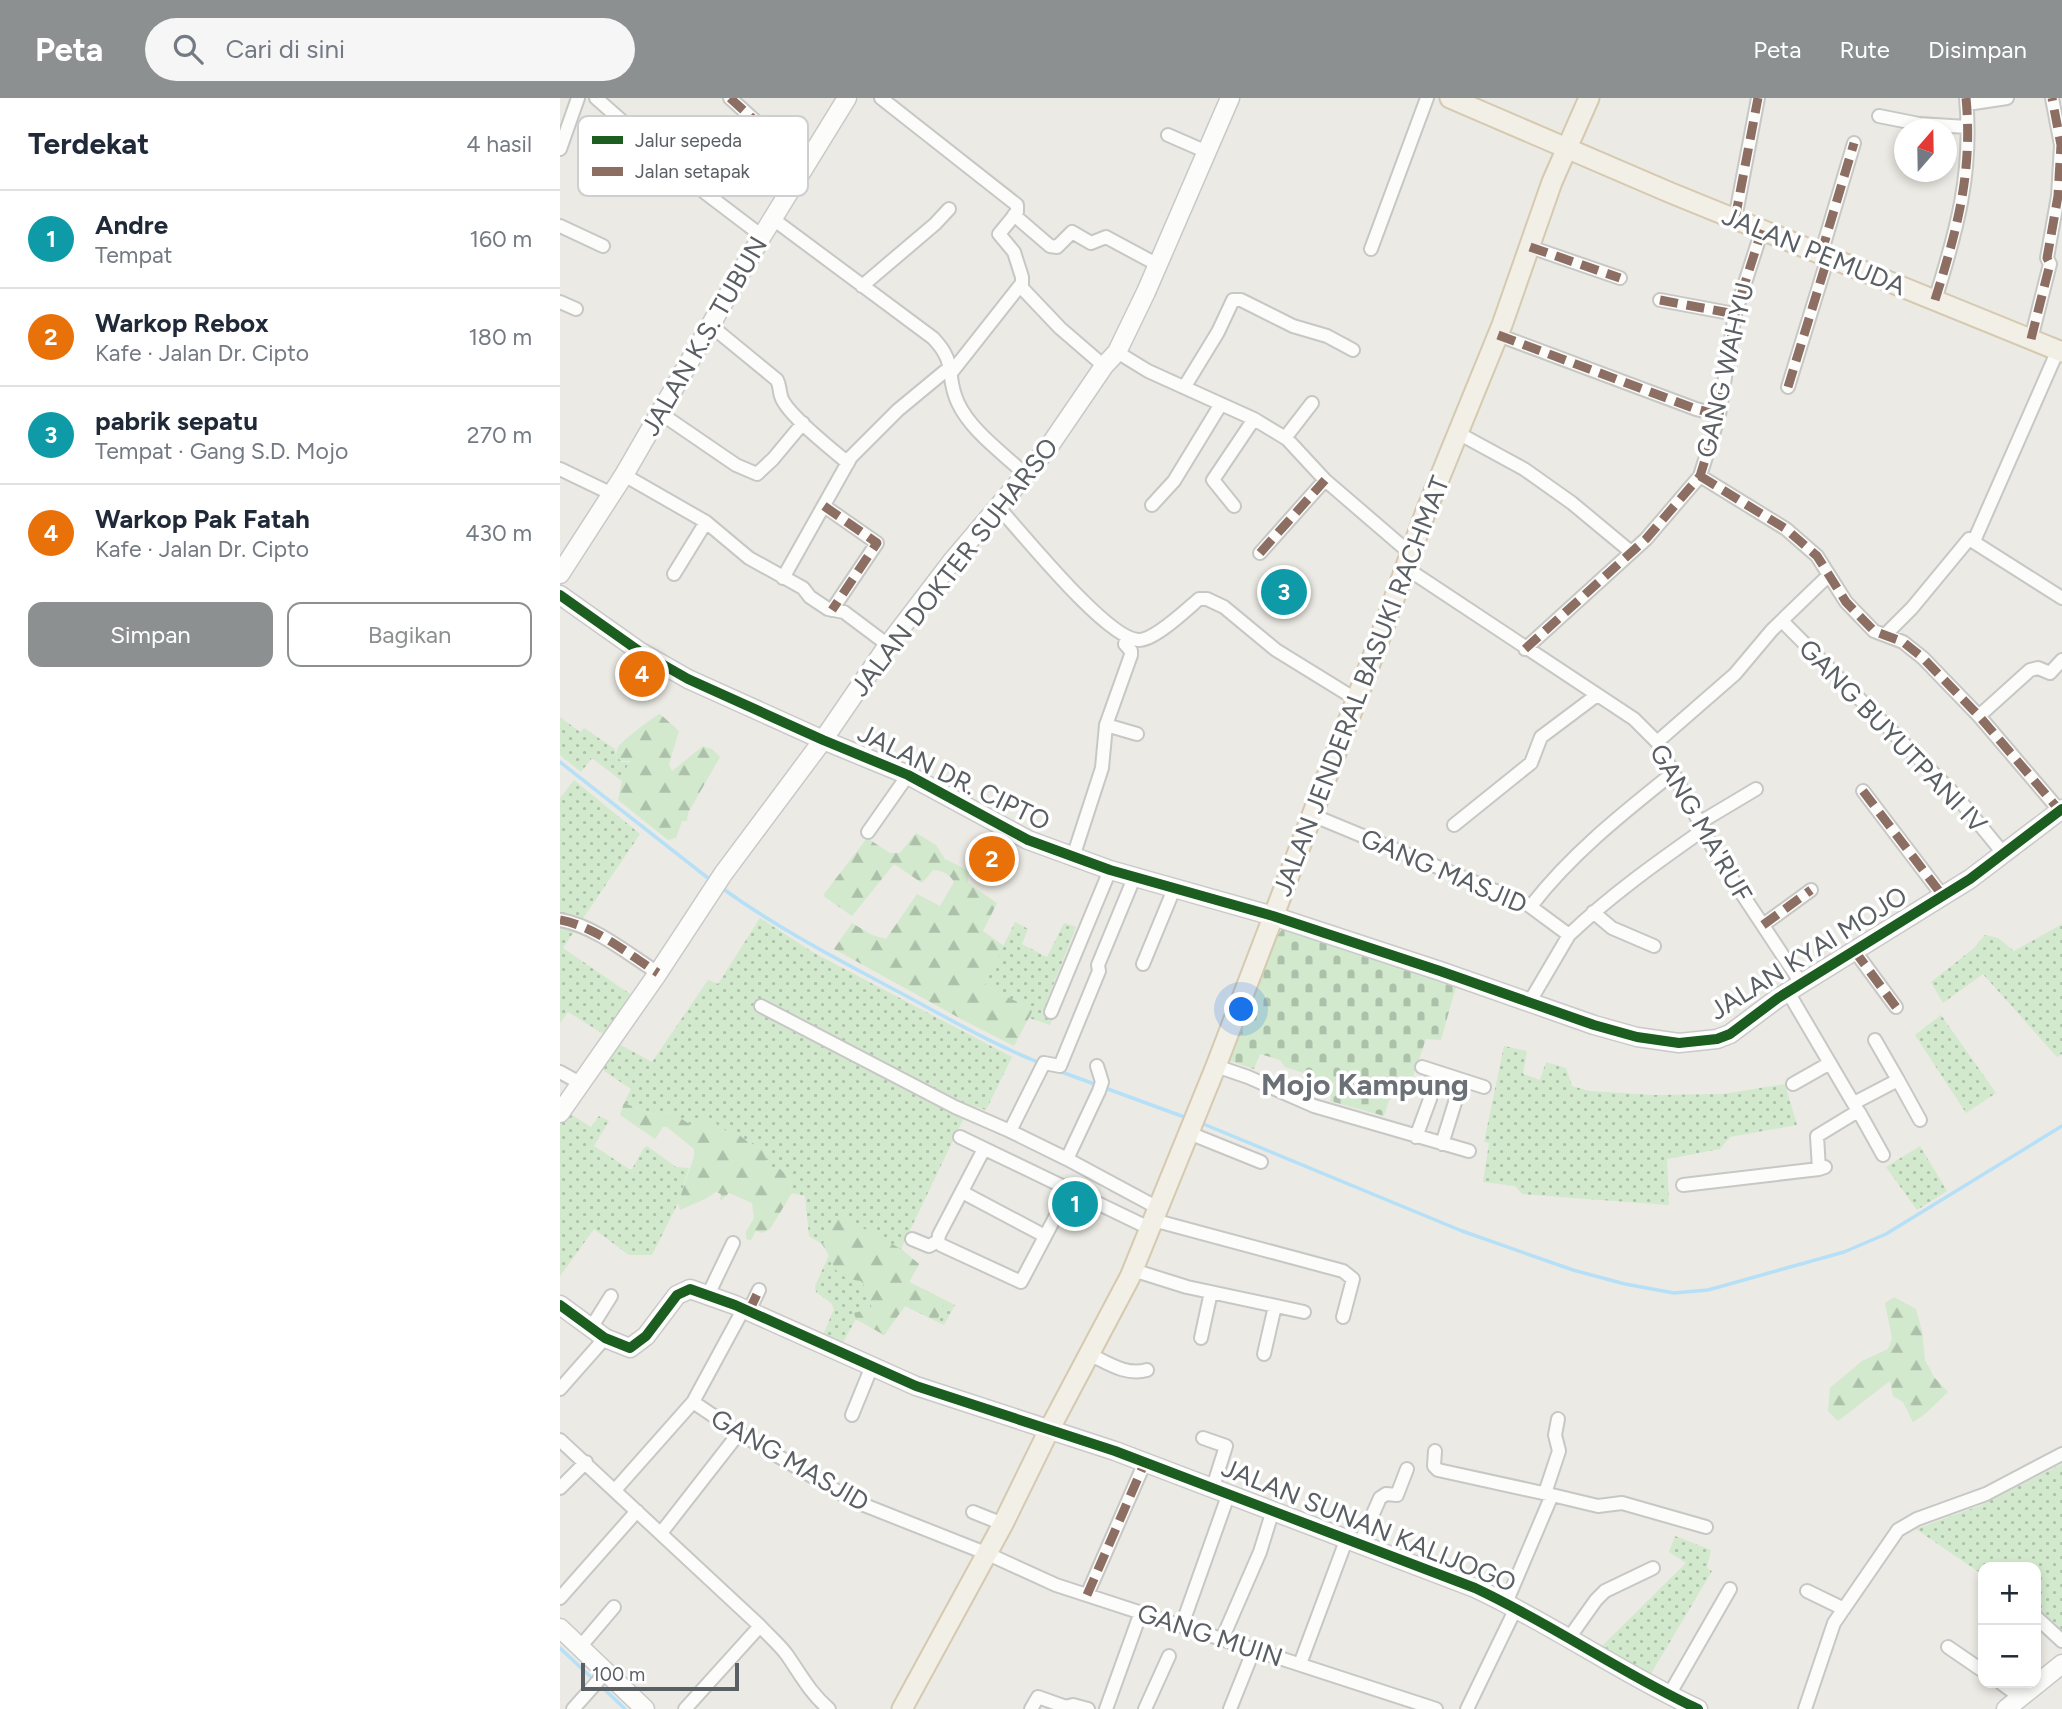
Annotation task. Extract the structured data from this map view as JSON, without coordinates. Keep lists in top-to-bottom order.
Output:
{
  "streets": {
    "main road": ["JALAN PEMUDA", "JALAN JENDERAL BASUKI RACHMAT"],
    "street": [
      "JALAN K.S. TUBUN",
      "GANG WAHYU",
      "JALAN DOKTER SUHARSO",
      "GANG BUYUTPANI IV",
      "JALAN DR. CIPTO",
      "GANG MA'RUF",
      "GANG MASJID",
      "JALAN KYAI MOJO",
      "JALAN SUNAN KALIJOGO",
      "GANG MUIN"
    ]
  },
  "crossings": [
    ["JALAN PEMUDA", "GANG WAHYU"],
    ["JALAN PEMUDA", "JALAN JENDERAL BASUKI RACHMAT"],
    ["GANG WAHYU", "GANG MA'RUF"],
    ["JALAN DOKTER SUHARSO", "JALAN DR. CIPTO"],
    ["JALAN DOKTER SUHARSO", "GANG MA'RUF"],
    ["JALAN JENDERAL BASUKI RACHMAT", "JALAN DR. CIPTO"],
    ["JALAN JENDERAL BASUKI RACHMAT", "GANG MA'RUF"],
    ["JALAN JENDERAL BASUKI RACHMAT", "GANG MASJID"],
    ["JALAN JENDERAL BASUKI RACHMAT", "JALAN KYAI MOJO"],
    ["JALAN JENDERAL BASUKI RACHMAT", "JALAN SUNAN KALIJOGO"],
    ["JALAN JENDERAL BASUKI RACHMAT", "GANG MUIN"],
    ["GANG BUYUTPANI IV", "JALAN KYAI MOJO"],
    ["JALAN DR. CIPTO", "JALAN KYAI MOJO"],
    ["GANG MA'RUF", "JALAN KYAI MOJO"],
    ["GANG MASJID", "JALAN SUNAN KALIJOGO"],
    ["GANG MASJID", "GANG MUIN"]
  ],
  "districts": ["Mojo Kampung"],
  "legend": ["Jalur sepeda", "Jalan setapak"],
  "scale_bar": "100 m",
  "north": "top",
  "page": {
    "header": "Peta",
    "search": "Cari di sini",
    "nav": ["Peta", "Rute", "Disimpan"],
    "heading": ["Terdekat", "4 hasil"],
    "list": [
      {
        "mark": "1",
        "name": "Andre",
        "note": "Tempat",
        "value": "160 m"
      },
      {
        "mark": "2",
        "name": "Warkop Rebox",
        "note": "Kafe · Jalan Dr. Cipto",
        "value": "180 m"
      },
      {
        "mark": "3",
        "name": "pabrik sepatu",
        "note": "Tempat · Gang S.D. Mojo",
        "value": "270 m"
      },
      {
        "mark": "4",
        "name": "Warkop Pak Fatah",
        "note": "Kafe · Jalan Dr. Cipto",
        "value": "430 m"
      }
    ],
    "pins": [
      "3",
      "4",
      "2",
      "1"
    ],
    "buttons": ["Simpan", "Bagikan"],
    "map_buttons": ["+", "−"],
    "scale": "100 m"
  }
}
